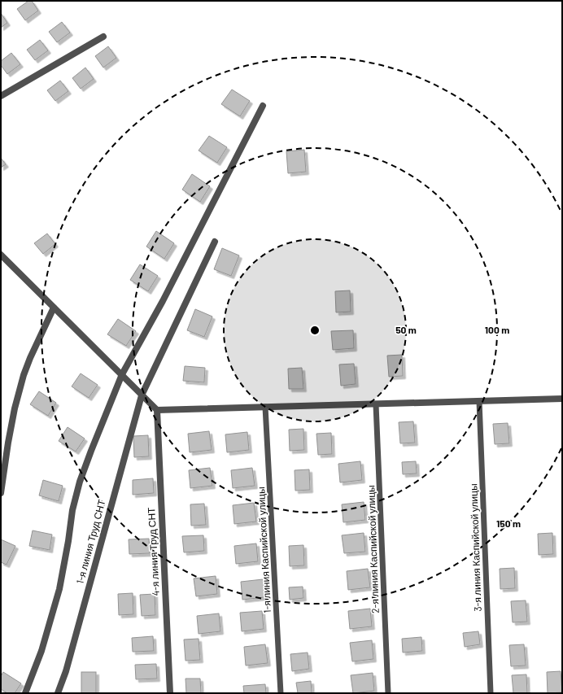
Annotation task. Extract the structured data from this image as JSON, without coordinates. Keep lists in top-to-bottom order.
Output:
{
  "streets": {
    "street": ["1-я линия Труд СНТ", "4-я линия Труд СНТ"],
    "lane": ["3-я линия Каспийской улицы", "2-я линия Каспийской улицы", "1-я линия Каспийской улицы"]
  },
  "rings": ["50 m", "100 m", "150 m"]
}
